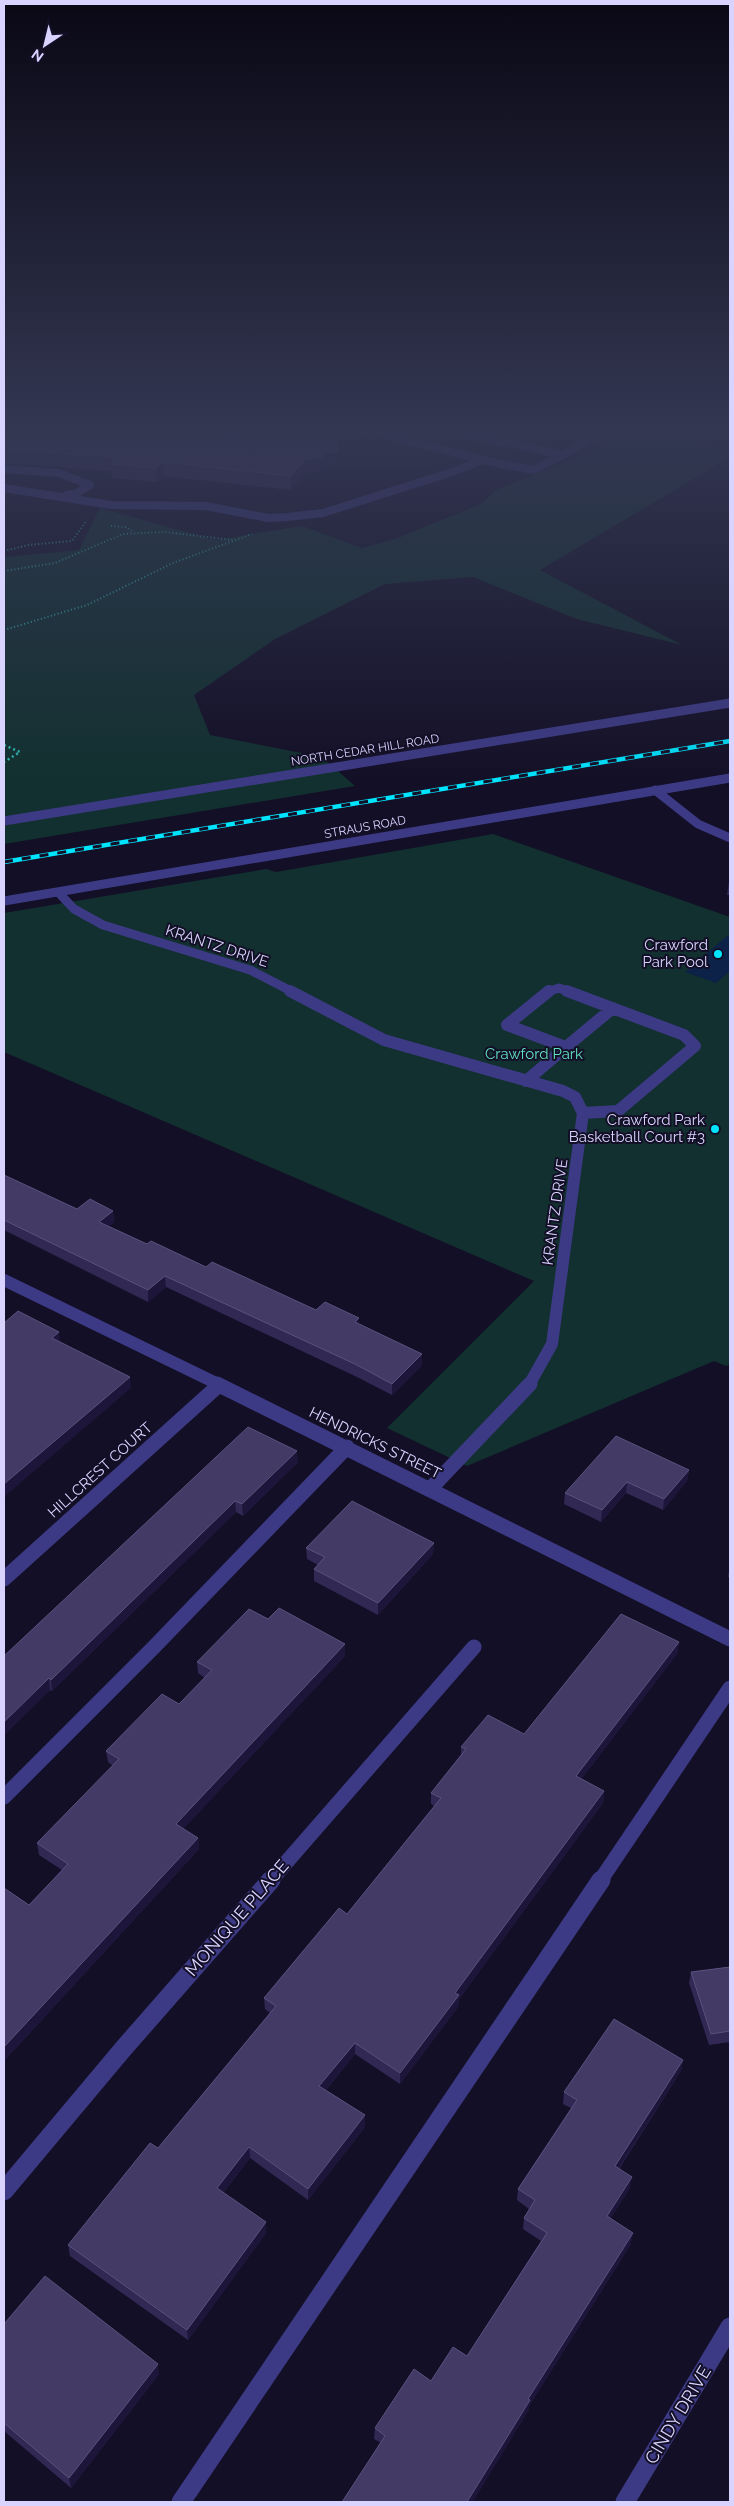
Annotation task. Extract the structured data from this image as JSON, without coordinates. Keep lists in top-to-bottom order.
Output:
{
  "streets": {
    "street": [
      "NORTH CEDAR HILL ROAD",
      "STRAUS ROAD",
      "KRANTZ DRIVE",
      "HENDRICKS STREET",
      "HILLCREST COURT",
      "MONIQUE PLACE",
      "CINDY DRIVE"
    ]
  },
  "crossings": [
    ["STRAUS ROAD", "KRANTZ DRIVE"],
    ["KRANTZ DRIVE", "HENDRICKS STREET"],
    ["HENDRICKS STREET", "HILLCREST COURT"]
  ],
  "parks": ["Crawford Park"],
  "places": ["Crawford Park Pool", "Crawford Park Basketball Court #3"],
  "north": "bottom left"
}
